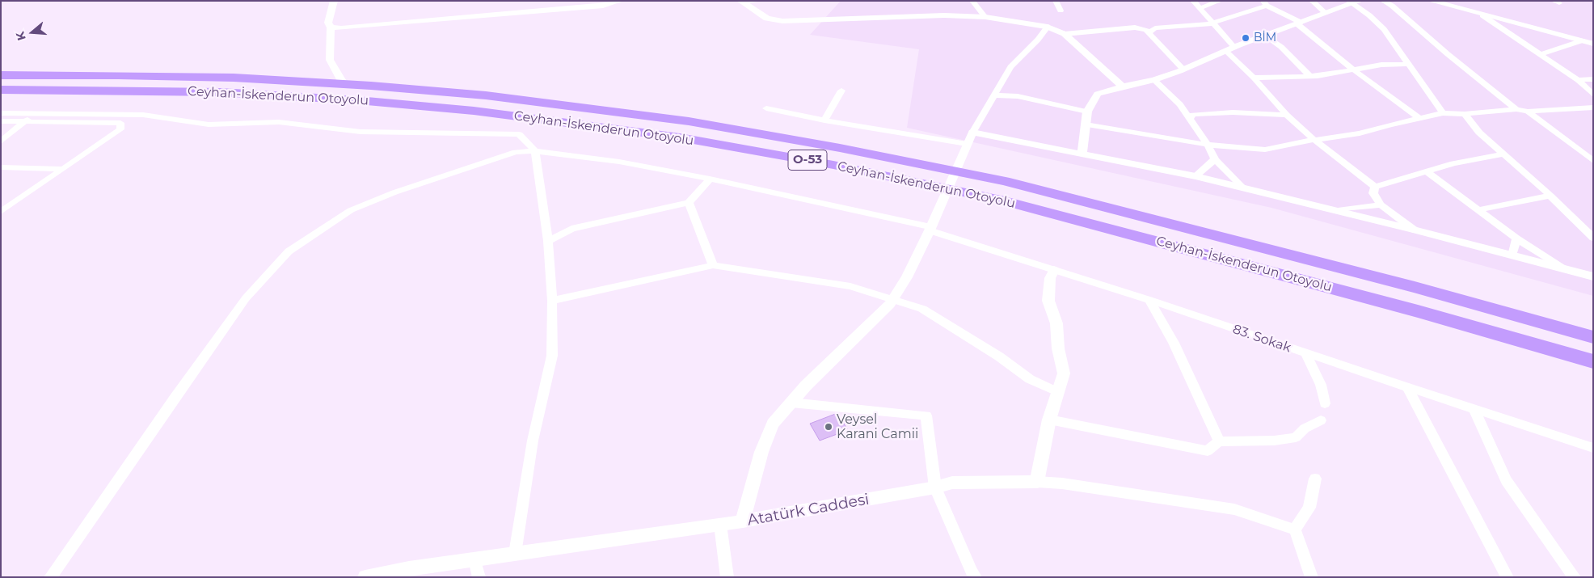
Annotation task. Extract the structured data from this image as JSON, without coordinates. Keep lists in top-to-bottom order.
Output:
{
  "streets": {
    "highway": ["Ceyhan-İskenderun Otoyolu", "O-53"],
    "street": ["83. Sokak", "Atatürk Caddesi"]
  },
  "places": ["BİM", "Veysel Karani Camii"],
  "north": "left"
}
